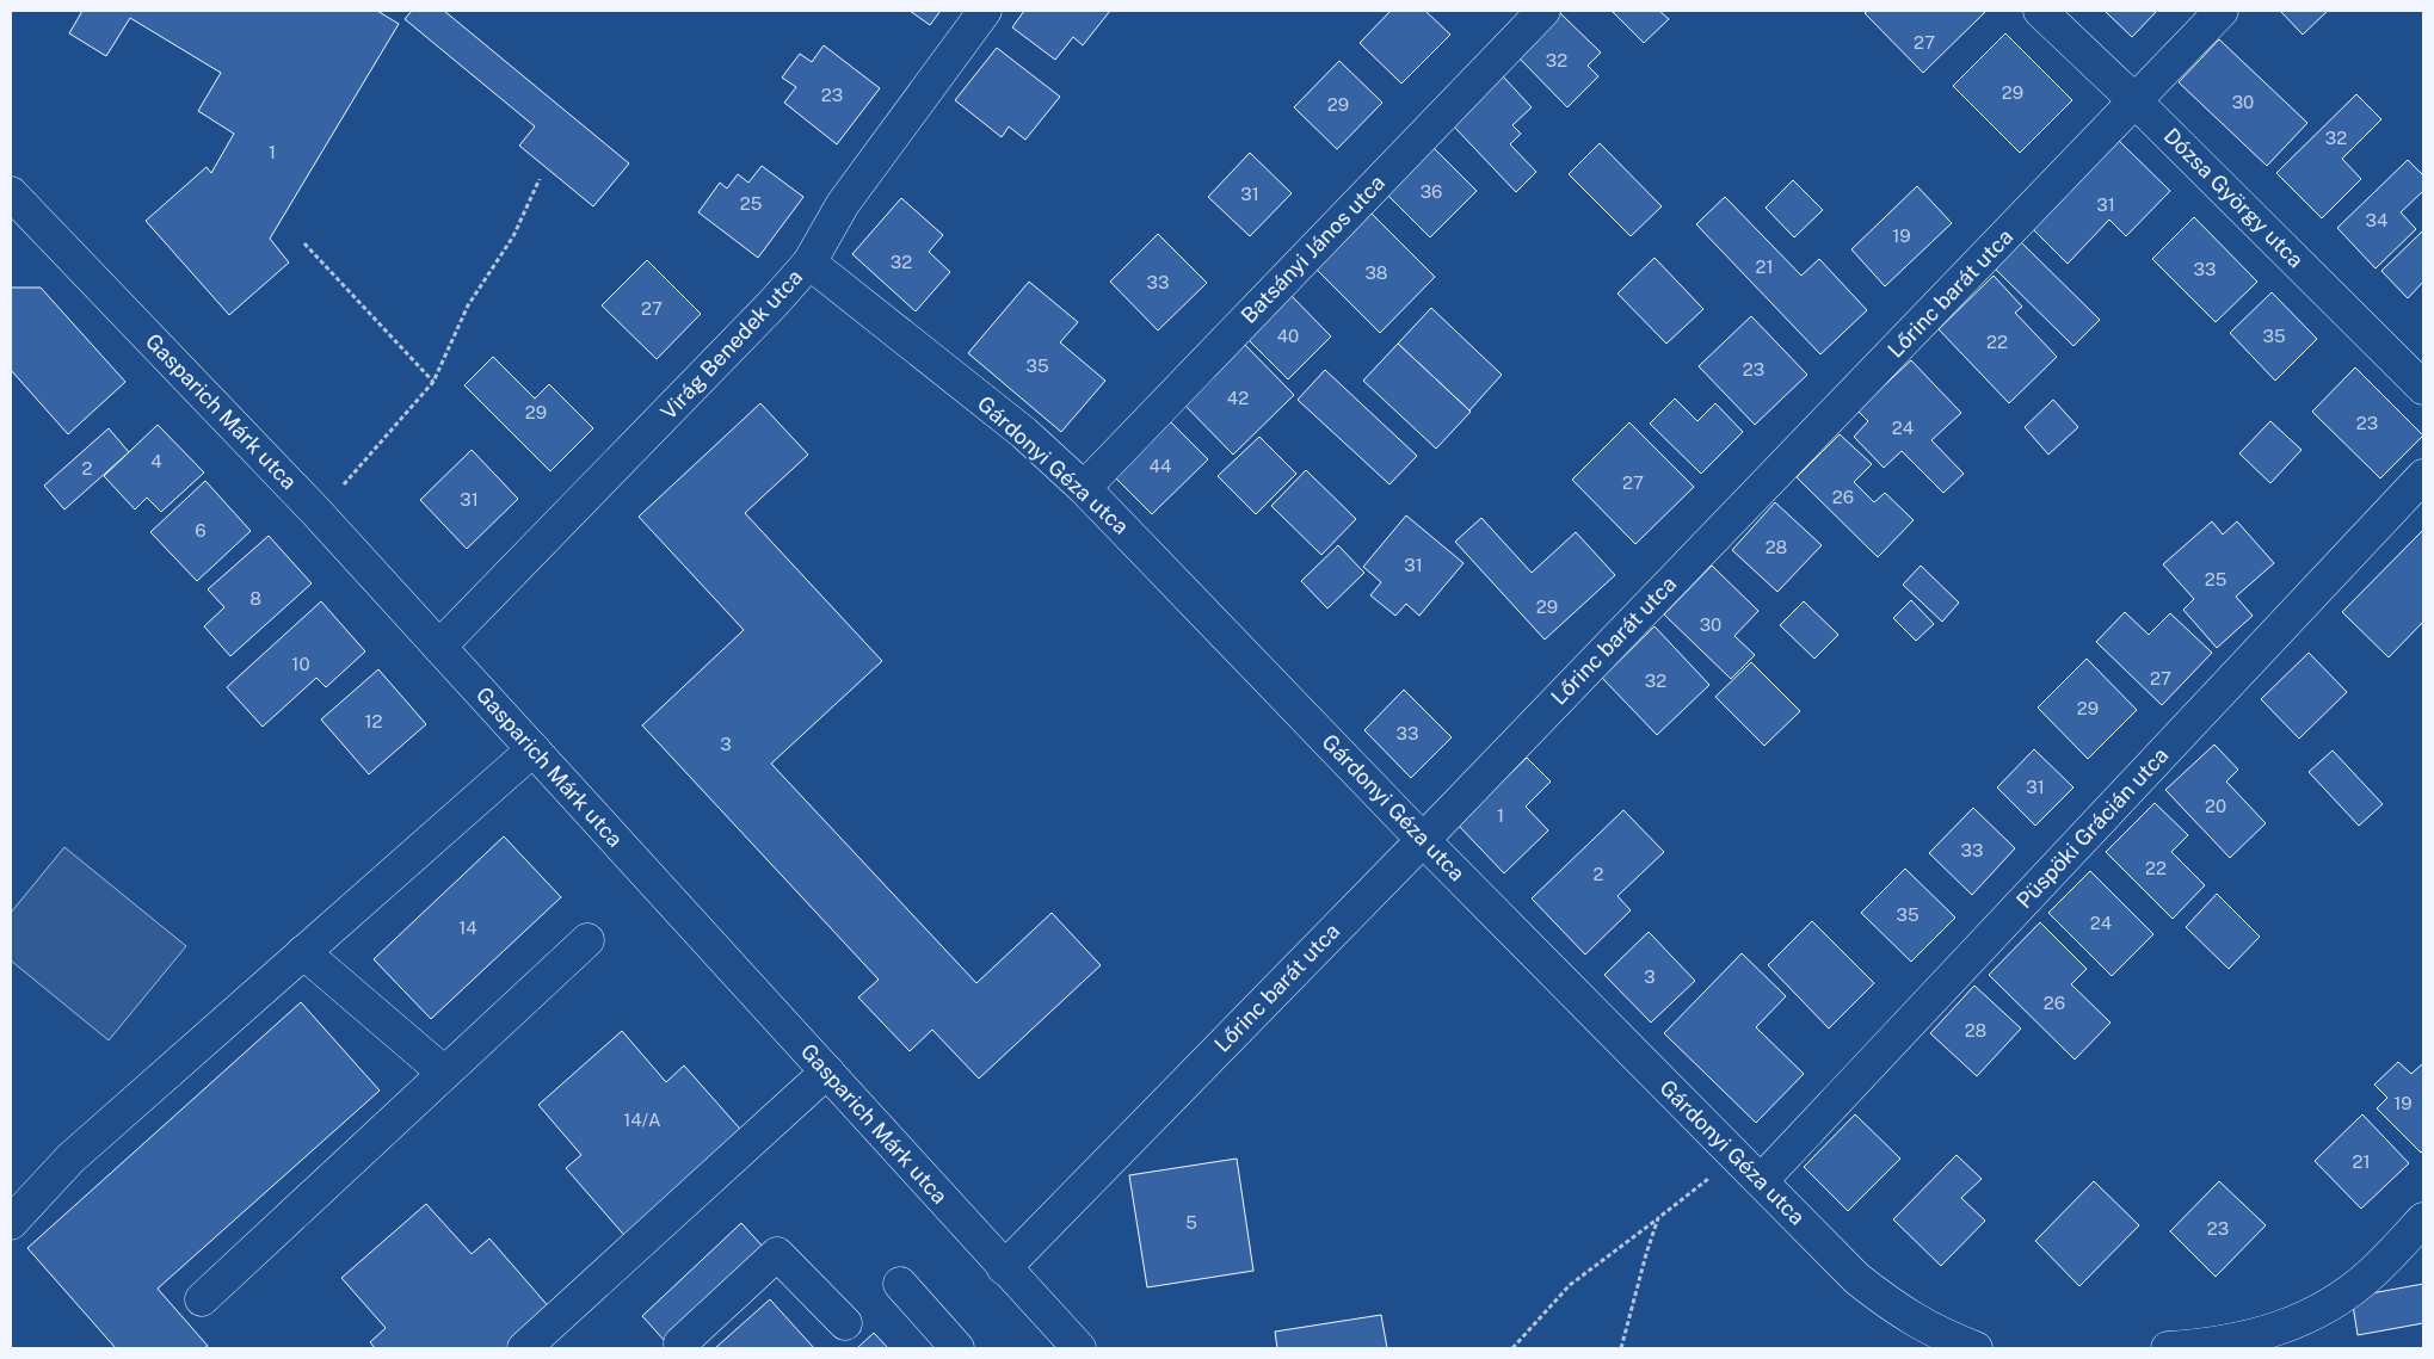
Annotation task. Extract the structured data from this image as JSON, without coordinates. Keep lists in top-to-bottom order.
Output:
{
  "streets": {
    "street": [
      "Dózsa György utca",
      "Batsányi János utca",
      "Lőrinc barát utca",
      "Virág Benedek utca",
      "Gasparich Márk utca",
      "Gárdonyi Géza utca",
      "Püspöki Grácián utca"
    ]
  },
  "crossings": [
    ["Dózsa György utca", "Lőrinc barát utca"],
    ["Batsányi János utca", "Gárdonyi Géza utca"],
    ["Lőrinc barát utca", "Gasparich Márk utca"],
    ["Lőrinc barát utca", "Gárdonyi Géza utca"],
    ["Virág Benedek utca", "Gasparich Márk utca"],
    ["Virág Benedek utca", "Gárdonyi Géza utca"],
    ["Gárdonyi Géza utca", "Püspöki Grácián utca"]
  ],
  "house_numbers": [
    "27",
    "32",
    "29",
    "23",
    "30",
    "29",
    "32",
    "1",
    "36",
    "31",
    "25",
    "31",
    "34",
    "19",
    "32",
    "21",
    "33",
    "38",
    "33",
    "27",
    "40",
    "35",
    "22",
    "35",
    "23",
    "42",
    "29",
    "23",
    "24",
    "4",
    "44",
    "2",
    "27",
    "26",
    "31",
    "6",
    "28",
    "31",
    "25",
    "8",
    "29",
    "30",
    "10",
    "27",
    "32",
    "29",
    "12",
    "33",
    "3",
    "31",
    "20",
    "1",
    "33",
    "22",
    "2",
    "35",
    "24",
    "14",
    "3",
    "26",
    "28",
    "19",
    "14/A",
    "21",
    "5",
    "23"
  ]
}
